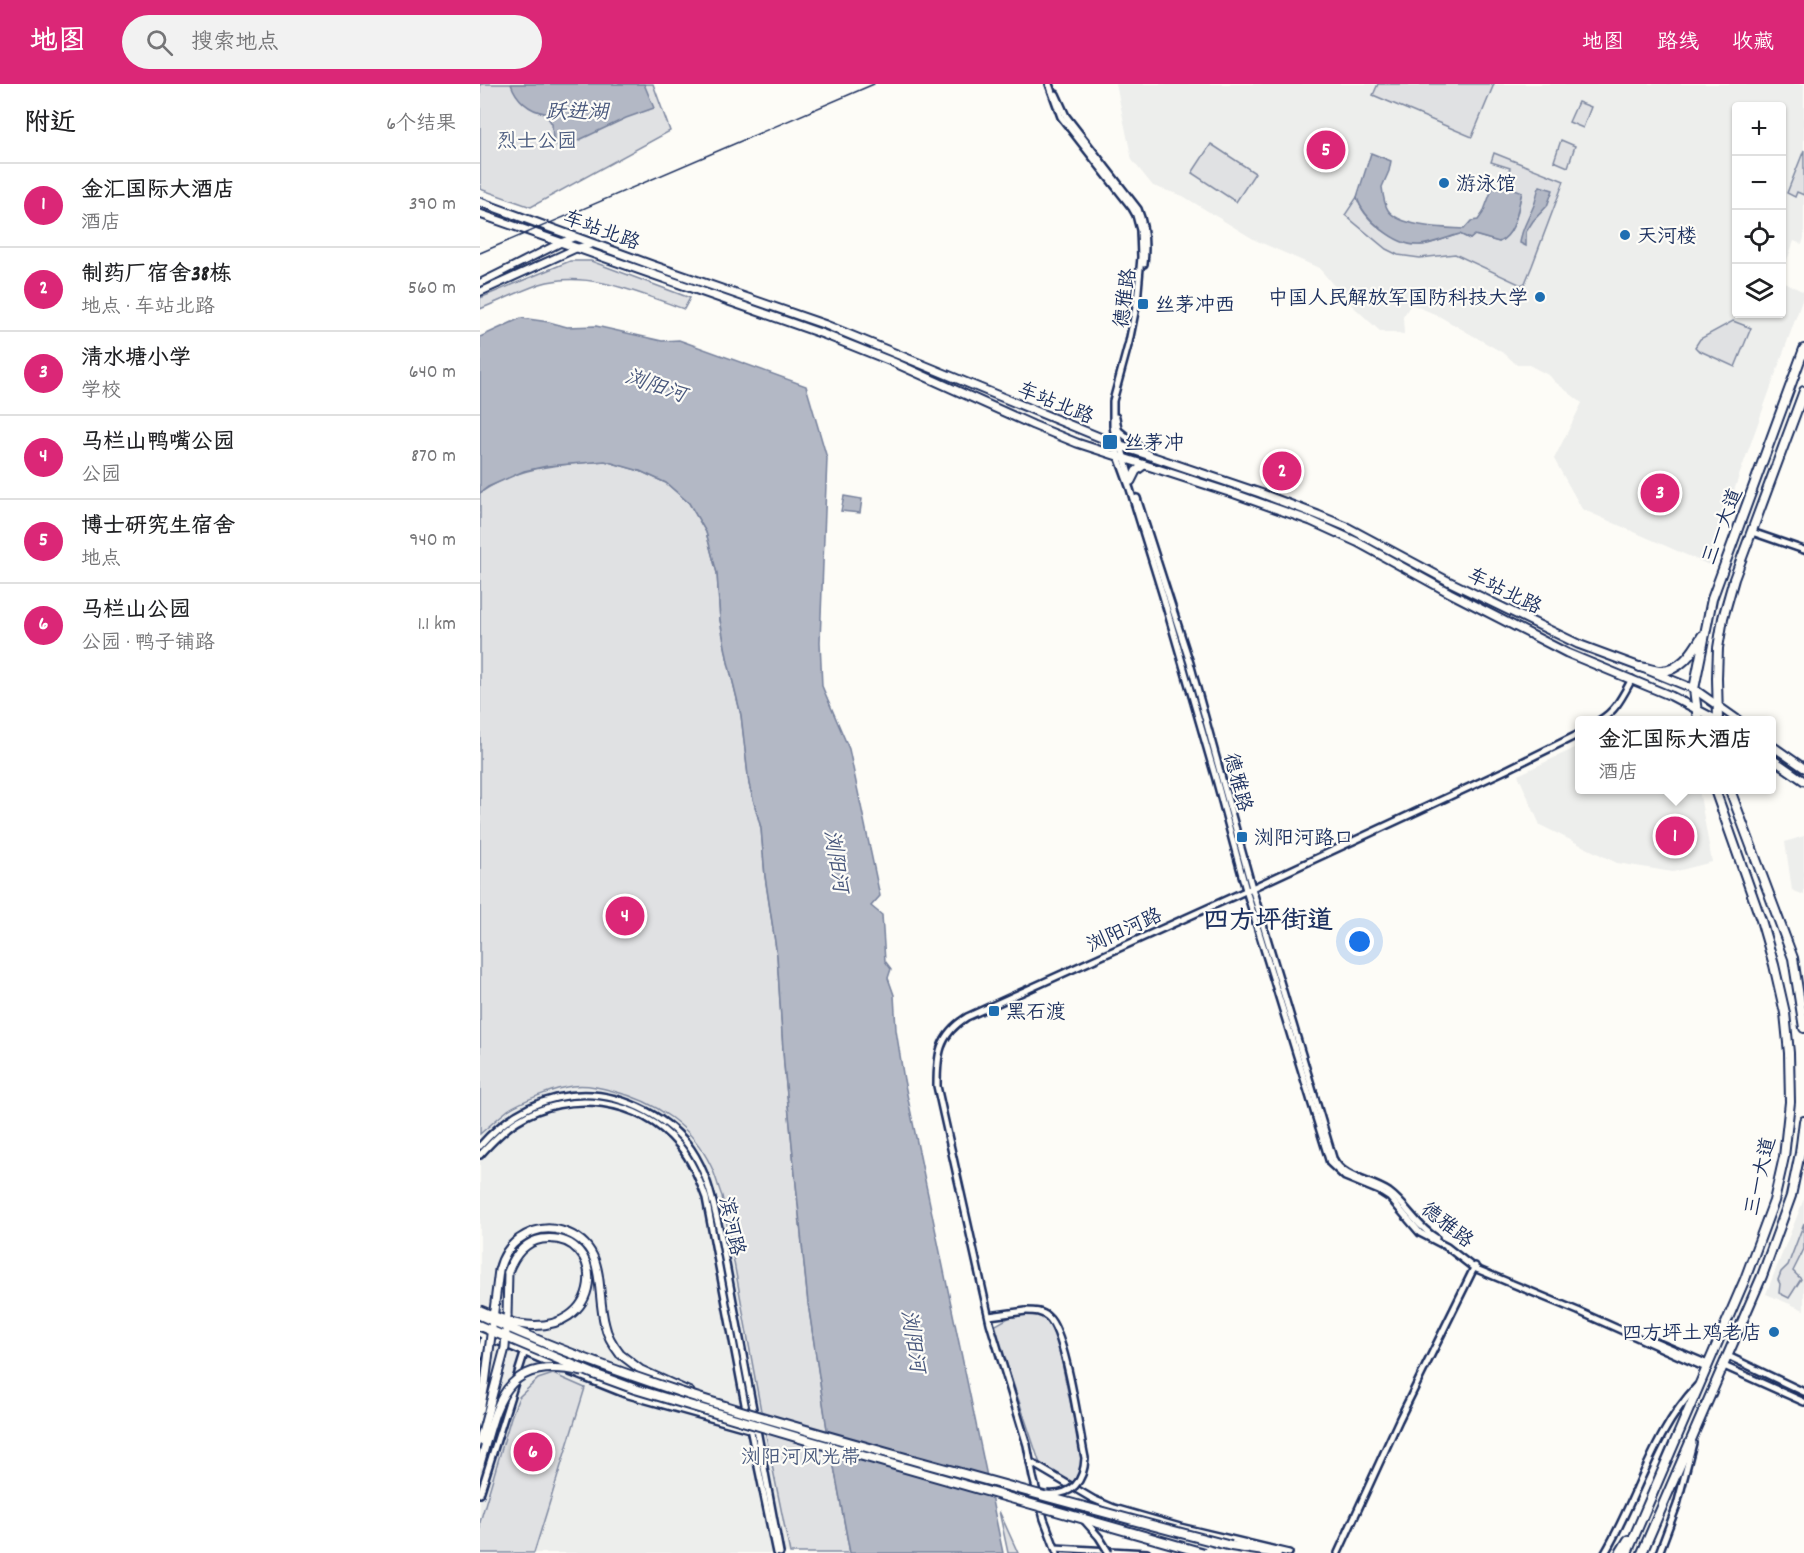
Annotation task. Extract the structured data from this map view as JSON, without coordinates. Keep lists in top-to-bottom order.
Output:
{
  "streets": {
    "highway": ["三一大道"],
    "main road": ["车站北路"],
    "street": ["德雅路", "浏阳河路", "滨河路"]
  },
  "crossings": [
    ["车站北路", "德雅路"],
    ["车站北路", "三一大道"],
    ["德雅路", "三一大道"],
    ["德雅路", "浏阳河路"]
  ],
  "districts": ["四方坪街道"],
  "water": ["跃进湖", "浏阳河"],
  "parks": ["烈士公园", "浏阳河风光带"],
  "places": {
    "other": [
      "游泳馆",
      "天河楼",
      "中国人民解放军国防科技大学",
      "四方坪土鸡老店"
    ],
    "transit": [
      "丝茅冲西",
      "丝茅冲",
      "浏阳河路口",
      "黑石渡"
    ]
  },
  "page": {
    "header": "地图",
    "search": "搜索地点",
    "nav": ["地图", "路线", "收藏"],
    "heading": ["附近", "6个结果"],
    "map_buttons": ["+", "−"],
    "pins": [
      "5",
      "2",
      "3",
      "1",
      "4",
      "6"
    ],
    "list": [
      {
        "mark": "1",
        "name": "金汇国际大酒店",
        "note": "酒店",
        "value": "390 m"
      },
      {
        "mark": "2",
        "name": "制药厂宿舍38栋",
        "note": "地点 · 车站北路",
        "value": "560 m"
      },
      {
        "mark": "3",
        "name": "清水塘小学",
        "note": "学校",
        "value": "640 m"
      },
      {
        "mark": "4",
        "name": "马栏山鸭嘴公园",
        "note": "公园",
        "value": "870 m"
      },
      {
        "mark": "5",
        "name": "博士研究生宿舍",
        "note": "地点",
        "value": "940 m"
      },
      {
        "mark": "6",
        "name": "马栏山公园",
        "note": "公园 · 鸭子铺路",
        "value": "1.1 km"
      }
    ],
    "popup": ["金汇国际大酒店", "酒店"]
  }
}
